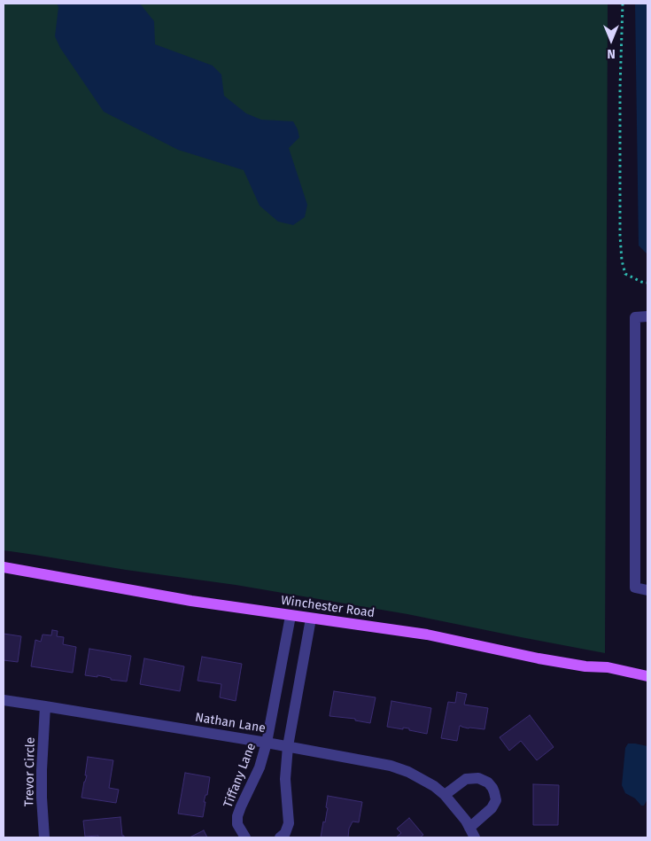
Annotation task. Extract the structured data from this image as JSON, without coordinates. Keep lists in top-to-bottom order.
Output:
{
  "streets": {
    "main road": ["Winchester Road"],
    "street": ["Nathan Lane", "Trevor Circle", "Tiffany Lane"]
  },
  "crossings": [
    ["Winchester Road", "Tiffany Lane"],
    ["Nathan Lane", "Trevor Circle"],
    ["Nathan Lane", "Tiffany Lane"]
  ],
  "north": "bottom"
}
